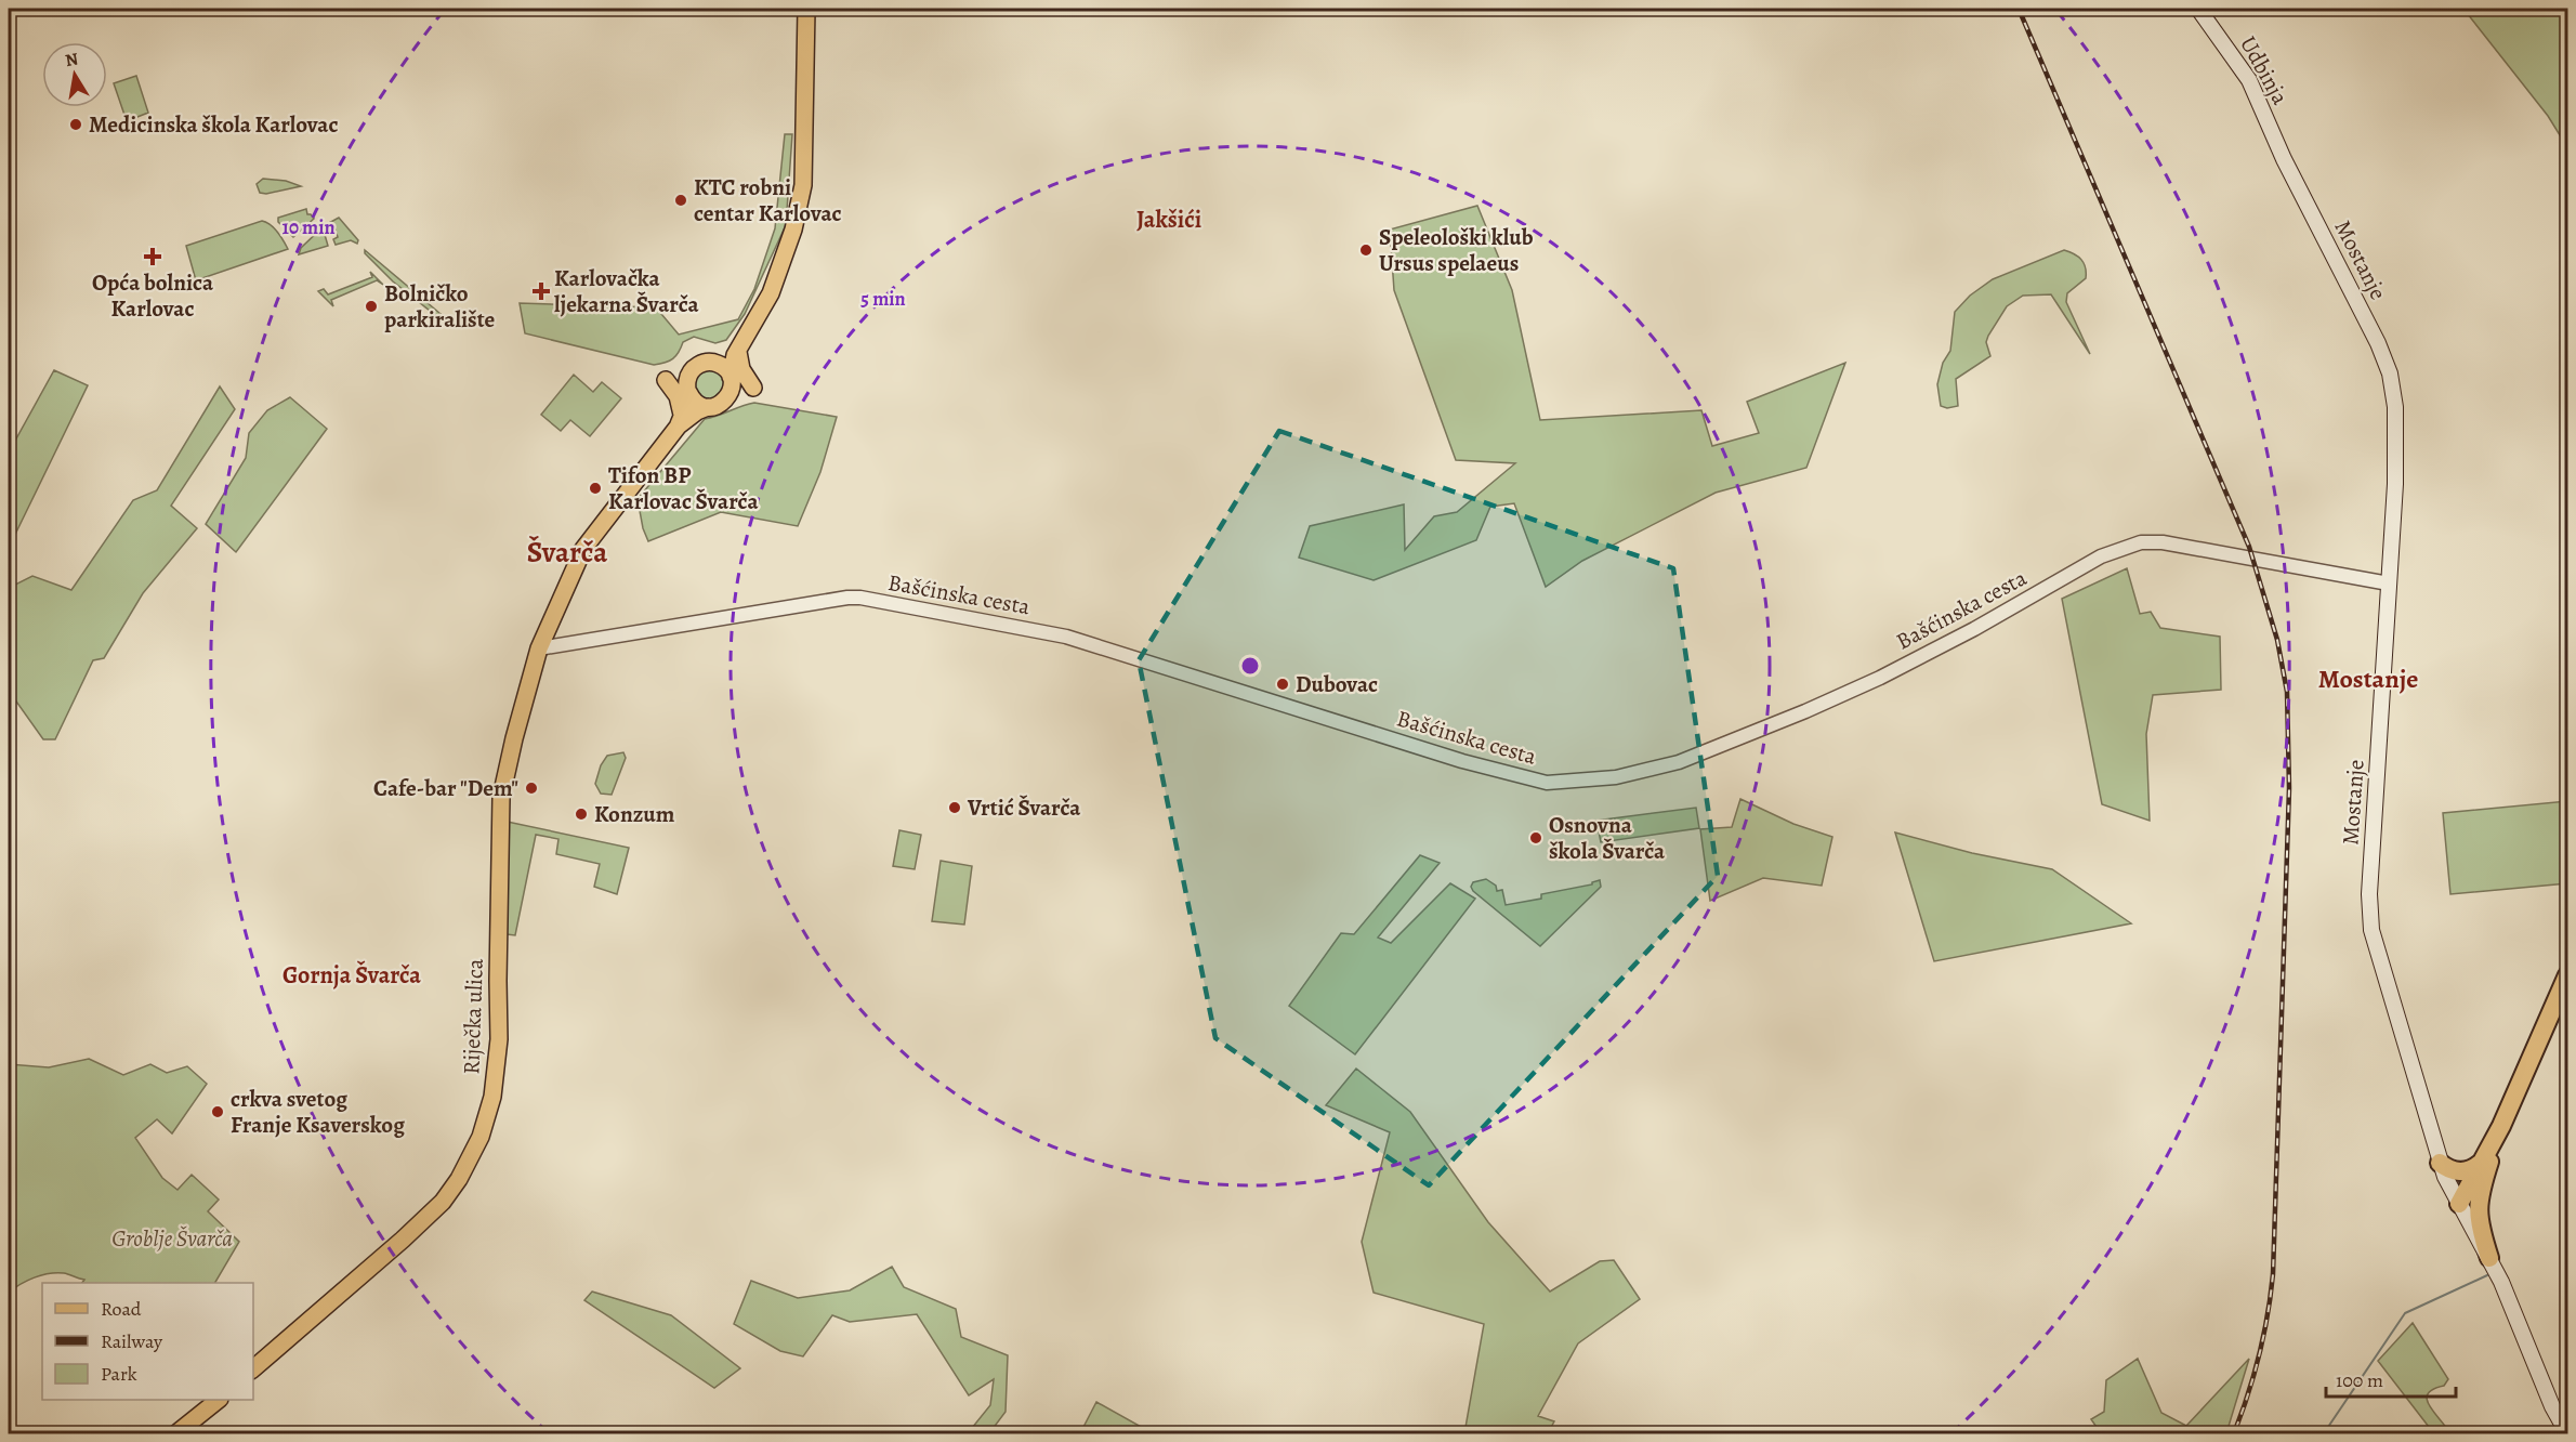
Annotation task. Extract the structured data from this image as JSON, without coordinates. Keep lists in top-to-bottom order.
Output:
{
  "streets": {
    "main road": ["Udbinja", "Mostanje", "Riječka ulica"],
    "street": ["Bašćinska cesta"]
  },
  "crossings": [
    ["Udbinja", "Mostanje"],
    ["Mostanje", "Bašćinska cesta"],
    ["Bašćinska cesta", "Riječka ulica"]
  ],
  "districts": [
    "Jakšići",
    "Švarča",
    "Mostanje",
    "Gornja Švarča"
  ],
  "parks": ["Groblje Švarča"],
  "places": {
    "other": [
      "Medicinska škola Karlovac",
      "KTC robni centar Karlovac",
      "Speleološki klub Ursus spelaeus",
      "Bolničko parkiralište",
      "Tifon BP Karlovac Švarča",
      "Dubovac",
      "Cafe-bar \"Dem\"",
      "Vrtić Švarča",
      "Konzum",
      "Osnovna škola Švarča",
      "crkva svetog Franje Ksaverskog"
    ],
    "health": ["Opća bolnica Karlovac", "Karlovačka ljekarna Švarča"]
  },
  "legend": ["Road", "Railway", "Park"],
  "scale_bar": "100 m",
  "north": "top",
  "rings": ["10 min", "5 min"]
}
